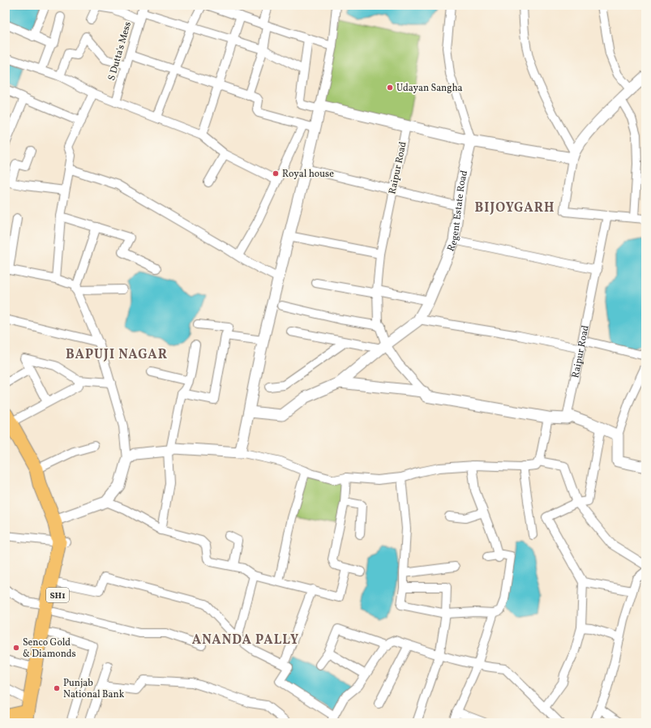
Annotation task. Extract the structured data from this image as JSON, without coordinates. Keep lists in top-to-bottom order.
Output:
{
  "streets": {
    "main road": ["SH1"],
    "street": ["S Dutta's Mess", "Raipur Road", "Regent Estate Road"]
  },
  "crossings": [
    ["Raipur Road", "Regent Estate Road"]
  ],
  "districts": ["BIJOYGARH", "BAPUJI NAGAR", "ANANDA PALLY"],
  "places": [
    "Udayan Sangha",
    "Royal house",
    "Senco Gold & Diamonds",
    "Punjab National Bank"
  ]
}
